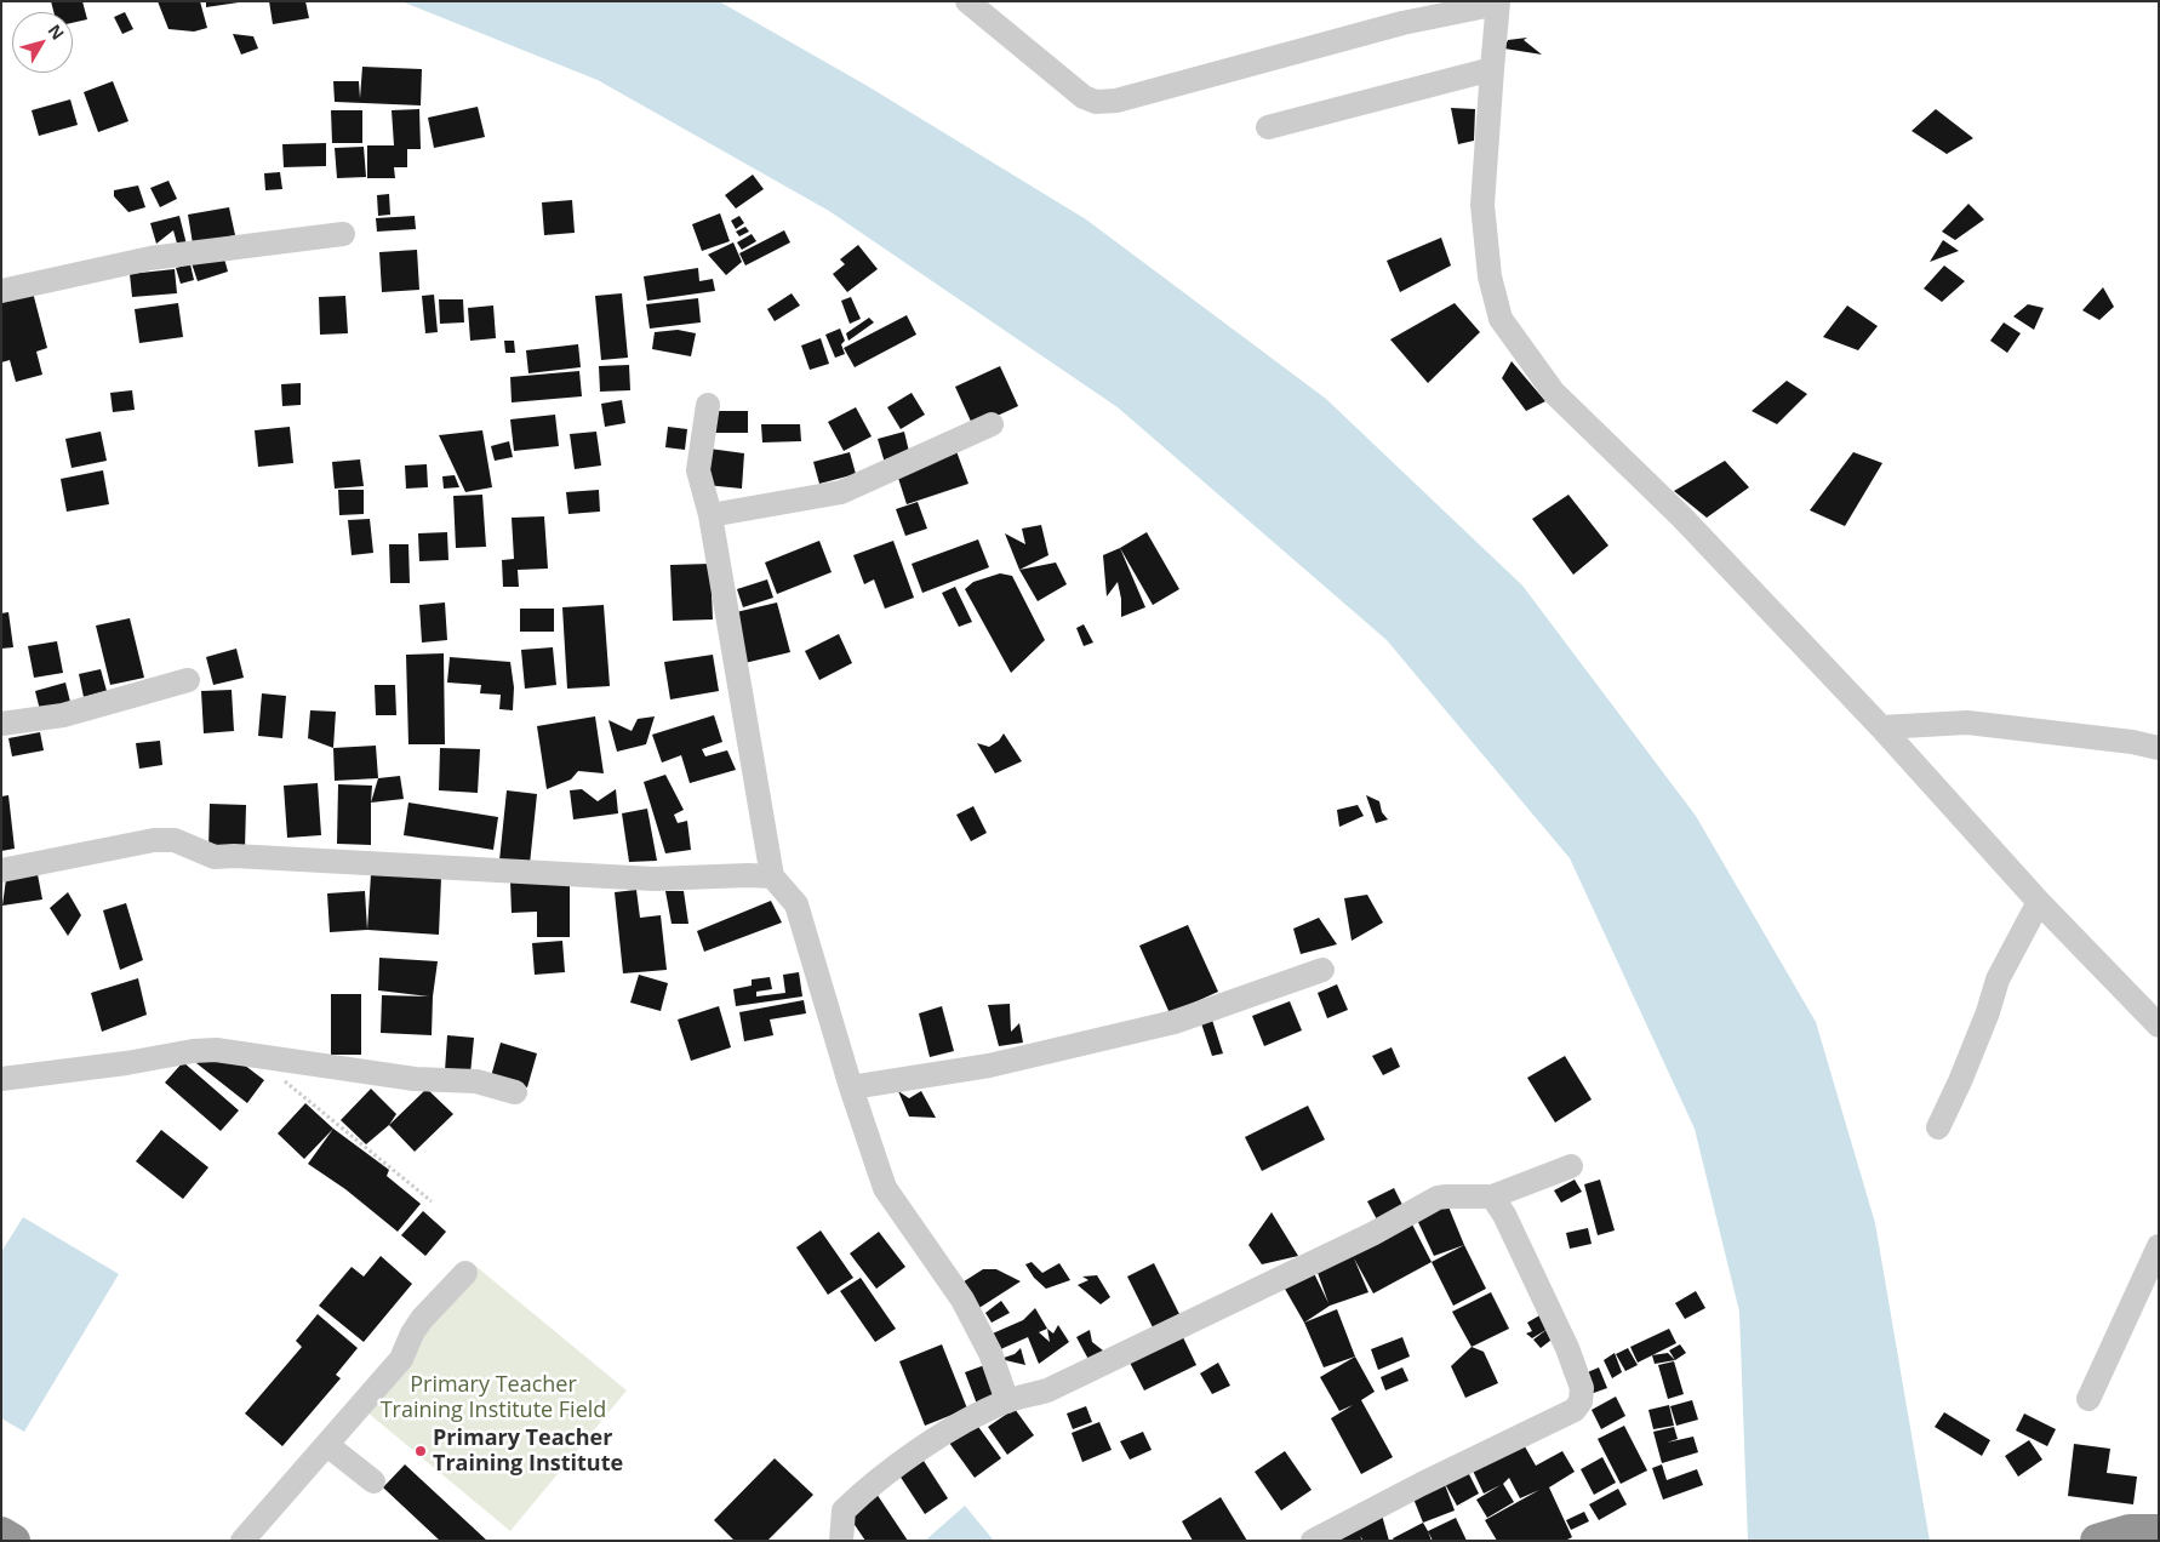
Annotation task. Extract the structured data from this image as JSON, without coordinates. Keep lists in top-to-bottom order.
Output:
{
  "parks": ["Primary Teacher Training Institute Field"],
  "places": ["Primary Teacher Training Institute"],
  "north": "top right"
}
